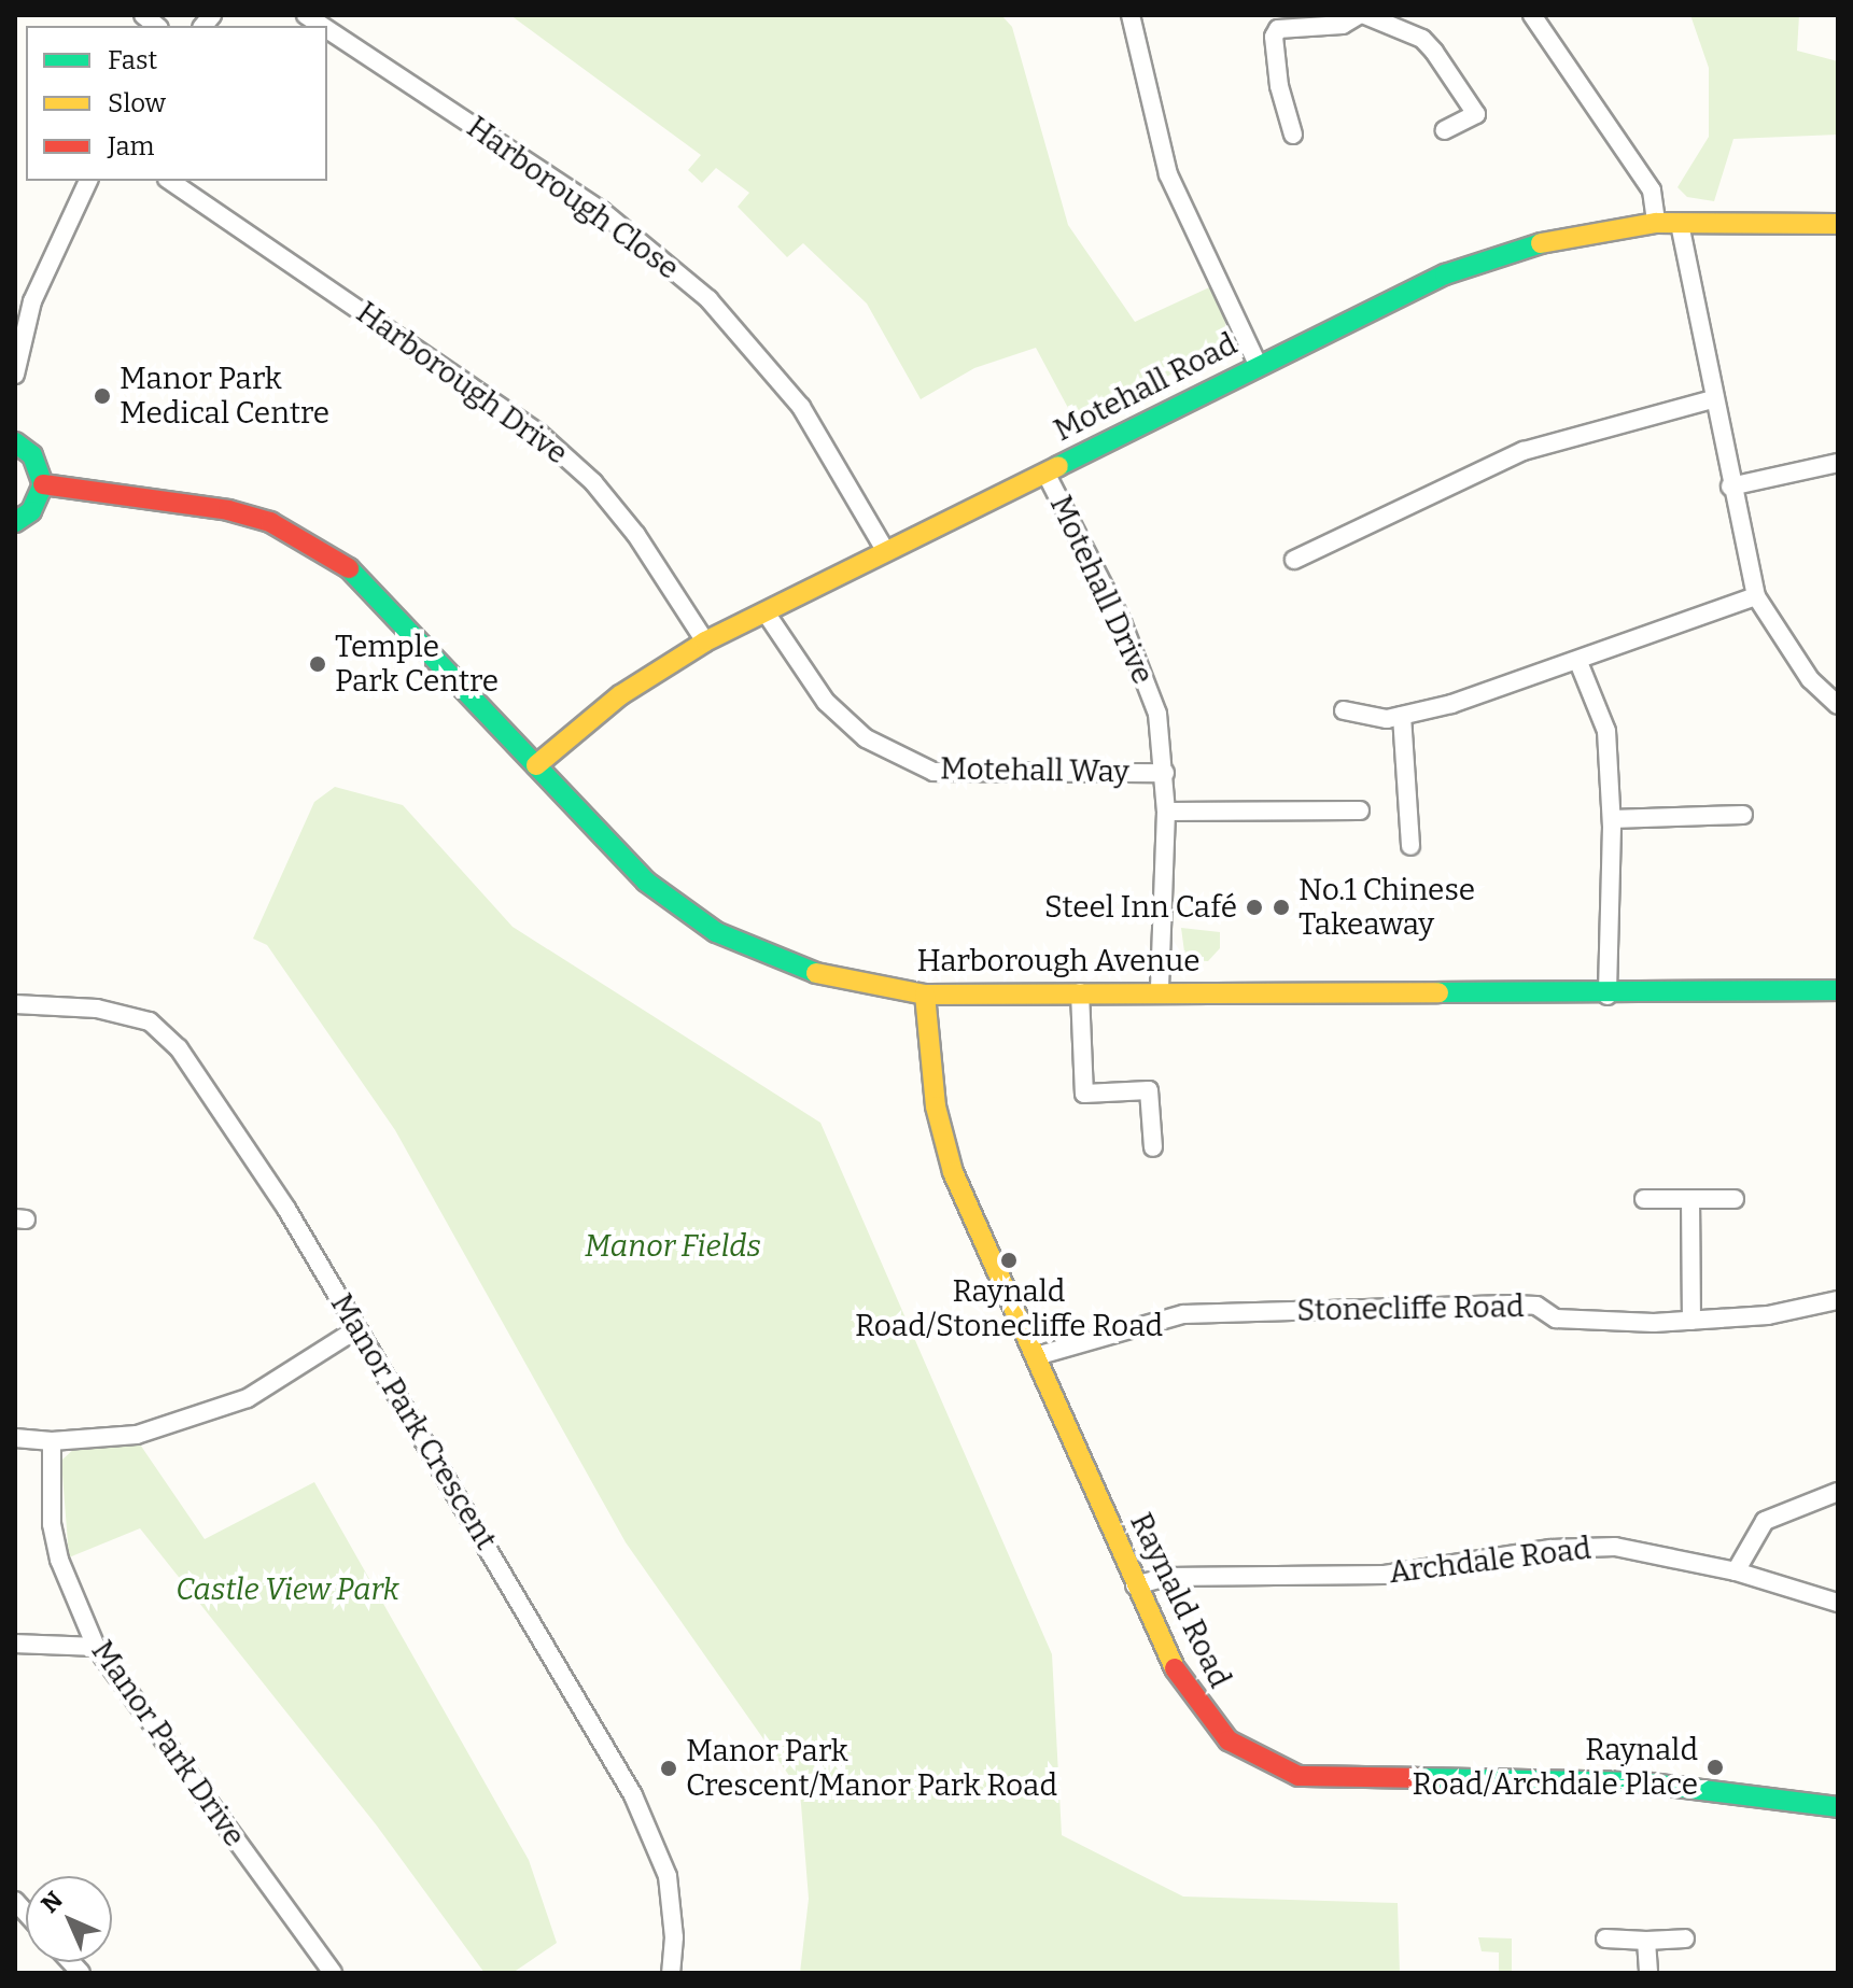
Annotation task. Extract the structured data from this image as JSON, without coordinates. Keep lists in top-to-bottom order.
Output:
{
  "streets": {
    "street": [
      "Harborough Close",
      "Harborough Drive",
      "Motehall Road",
      "Motehall Drive",
      "Motehall Way",
      "Harborough Avenue",
      "Stonecliffe Road",
      "Manor Park Crescent",
      "Archdale Road",
      "Raynald Road",
      "Manor Park Drive"
    ]
  },
  "crossings": [
    ["Harborough Close", "Motehall Road"],
    ["Harborough Drive", "Motehall Road"],
    ["Motehall Road", "Motehall Drive"],
    ["Motehall Road", "Motehall Way"],
    ["Motehall Road", "Harborough Avenue"],
    ["Motehall Drive", "Motehall Way"],
    ["Motehall Drive", "Harborough Avenue"],
    ["Harborough Avenue", "Raynald Road"],
    ["Stonecliffe Road", "Raynald Road"],
    ["Archdale Road", "Raynald Road"]
  ],
  "parks": ["Manor Fields", "Castle View Park"],
  "places": [
    "Manor Park Medical Centre",
    "Temple Park Centre",
    "Steel Inn Café",
    "No.1 Chinese Takeaway",
    "Raynald Road/Stonecliffe Road",
    "Raynald Road/Archdale Place",
    "Manor Park Crescent/Manor Park Road"
  ],
  "legend": ["Fast", "Slow", "Jam"],
  "north": "top left"
}
